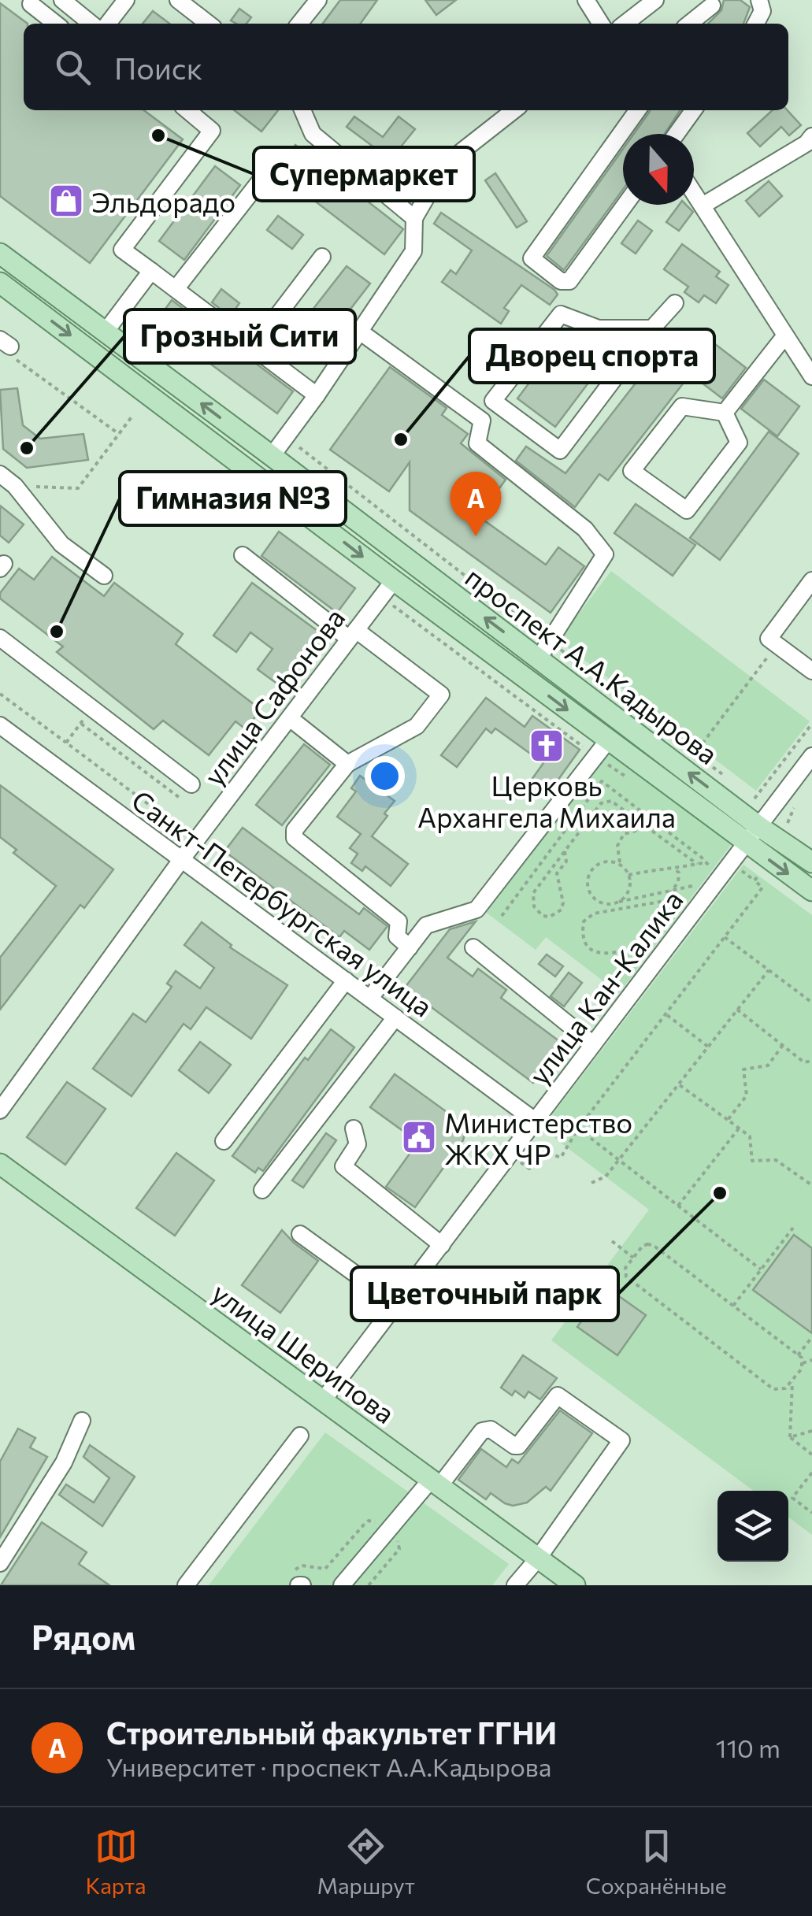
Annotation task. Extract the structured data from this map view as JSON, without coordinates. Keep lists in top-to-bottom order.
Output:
{
  "streets": {
    "main road": ["проспект А.А.Кадырова", "улица Шерипова"],
    "street": ["улица Сафонова", "Санкт-Петербургская улица", "улица Кан-Калика"]
  },
  "crossings": [
    ["проспект А.А.Кадырова", "улица Сафонова"],
    ["проспект А.А.Кадырова", "улица Кан-Калика"],
    ["улица Сафонова", "Санкт-Петербургская улица"],
    ["Санкт-Петербургская улица", "улица Кан-Калика"],
    ["улица Кан-Калика", "улица Шерипова"]
  ],
  "places": {
    "other": [
      "Супермаркет",
      "Дворец спорта",
      "Грозный Сити",
      "Гимназия №3",
      "Цветочный парк"
    ],
    "shop": ["Эльдорадо"],
    "church": ["Церковь Архангела Михаила"],
    "public building": ["Министерство ЖКХ ЧР"]
  },
  "north": "bottom",
  "page": {
    "search": "Поиск",
    "pins": "A",
    "heading": "Рядом",
    "list": [
      {
        "mark": "A",
        "name": "Строительный факультет ГГНИ",
        "note": "Университет · проспект А.А.Кадырова",
        "value": "110 m"
      }
    ],
    "nav": ["Карта", "Маршрут", "Сохранённые"]
  }
}
